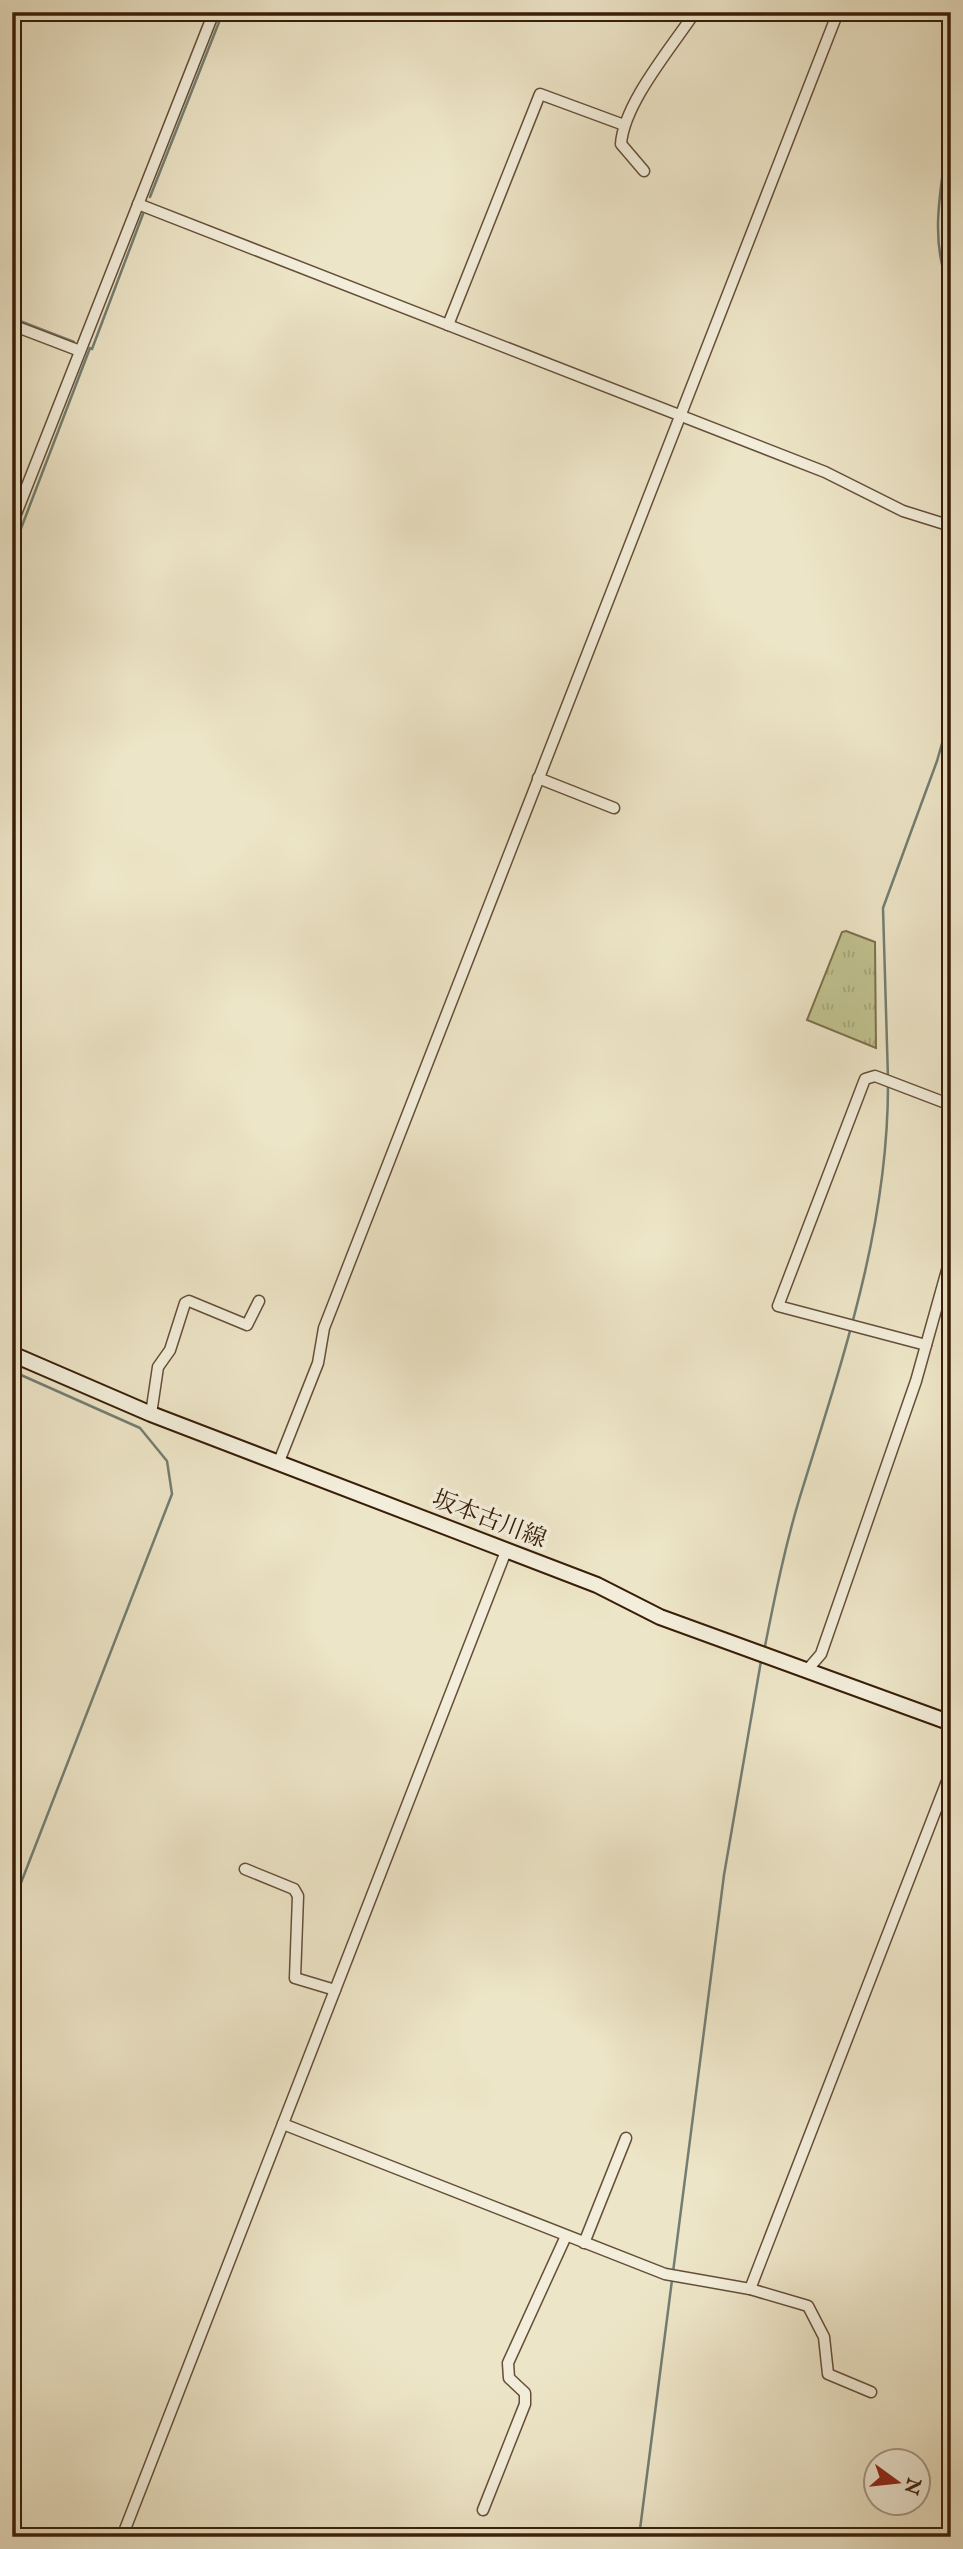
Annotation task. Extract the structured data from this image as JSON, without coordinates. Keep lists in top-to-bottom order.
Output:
{
  "streets": {
    "main road": ["坂本古川線"]
  },
  "north": "right"
}
